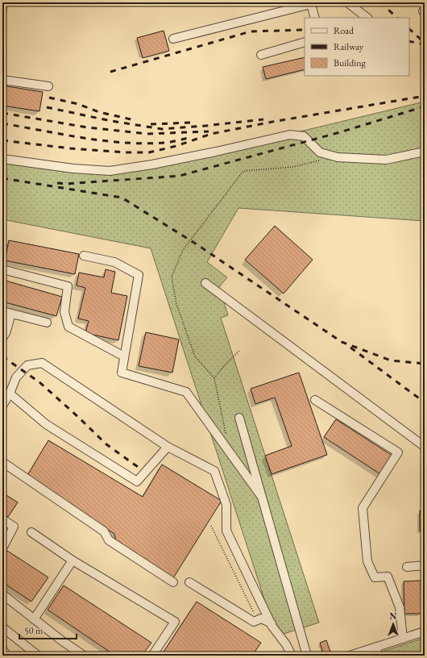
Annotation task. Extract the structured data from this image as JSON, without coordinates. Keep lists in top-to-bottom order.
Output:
{
  "legend": ["Road", "Railway", "Building"],
  "scale_bar": "50 m",
  "north": "top"
}
